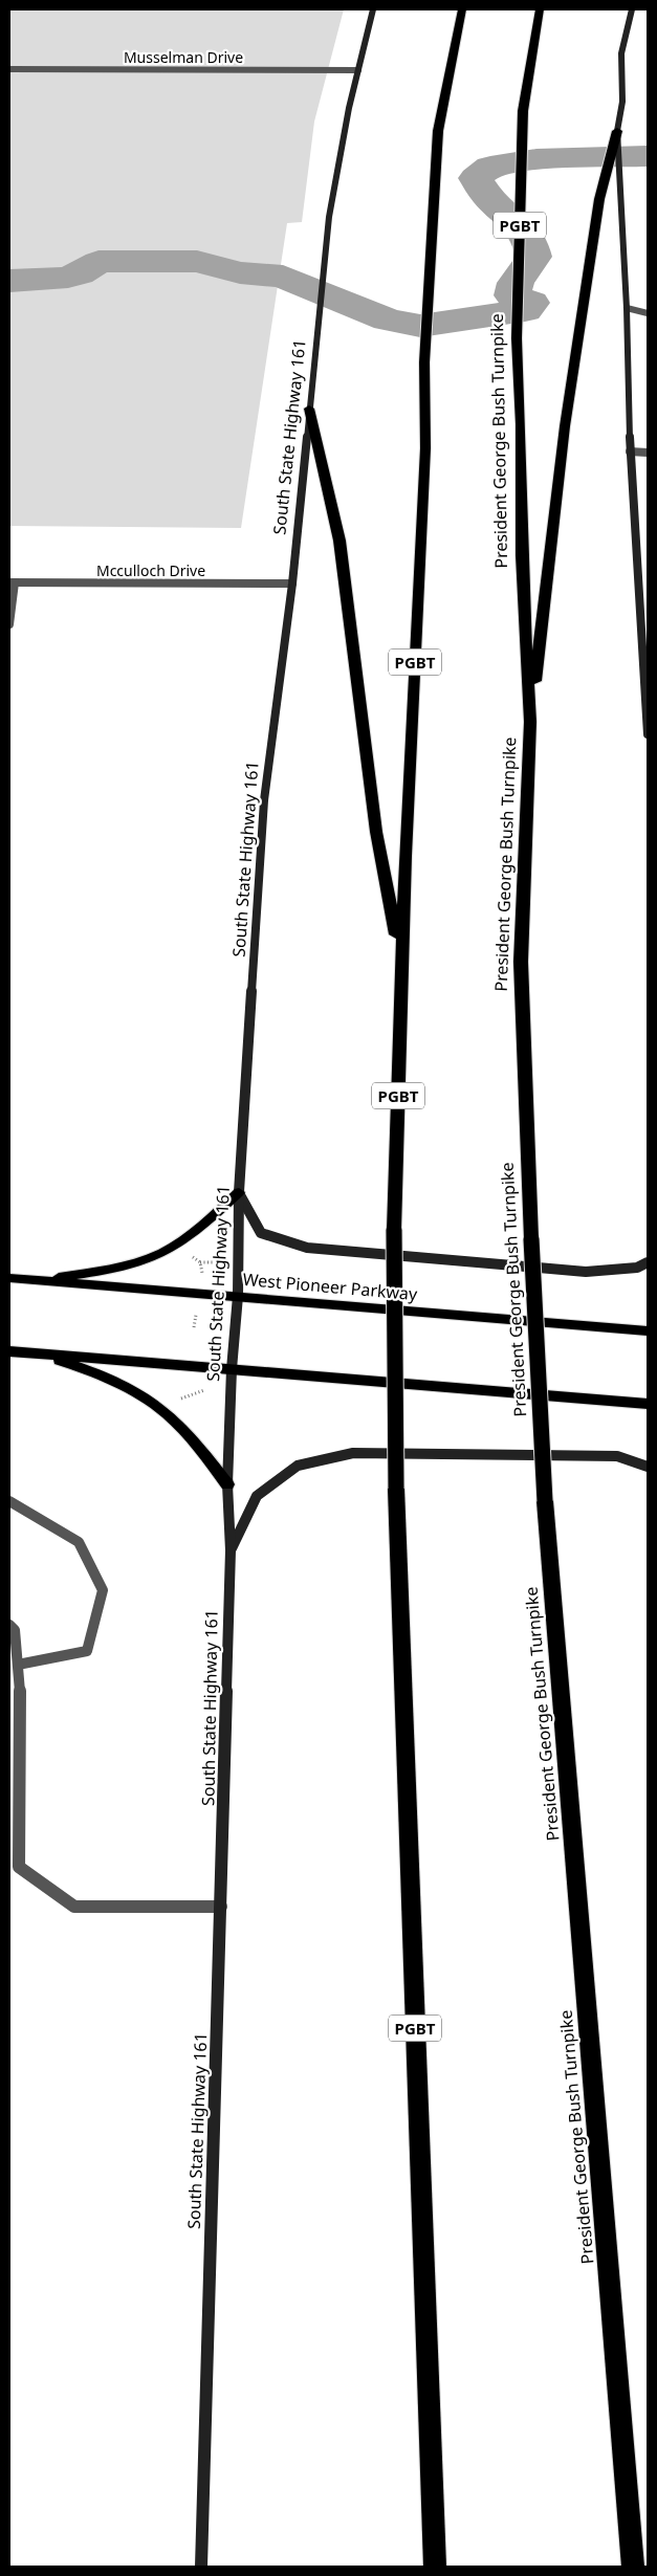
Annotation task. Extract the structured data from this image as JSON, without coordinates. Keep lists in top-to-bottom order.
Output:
{
  "streets": {
    "highway": ["PGBT", "President George Bush Turnpike"],
    "main road": ["South State Highway 161", "West Pioneer Parkway"],
    "street": ["Musselman Drive", "Mcculloch Drive"]
  },
  "crossings": [
    ["Musselman Drive", "South State Highway 161"],
    ["South State Highway 161", "Mcculloch Drive"],
    ["South State Highway 161", "West Pioneer Parkway"]
  ]
}
